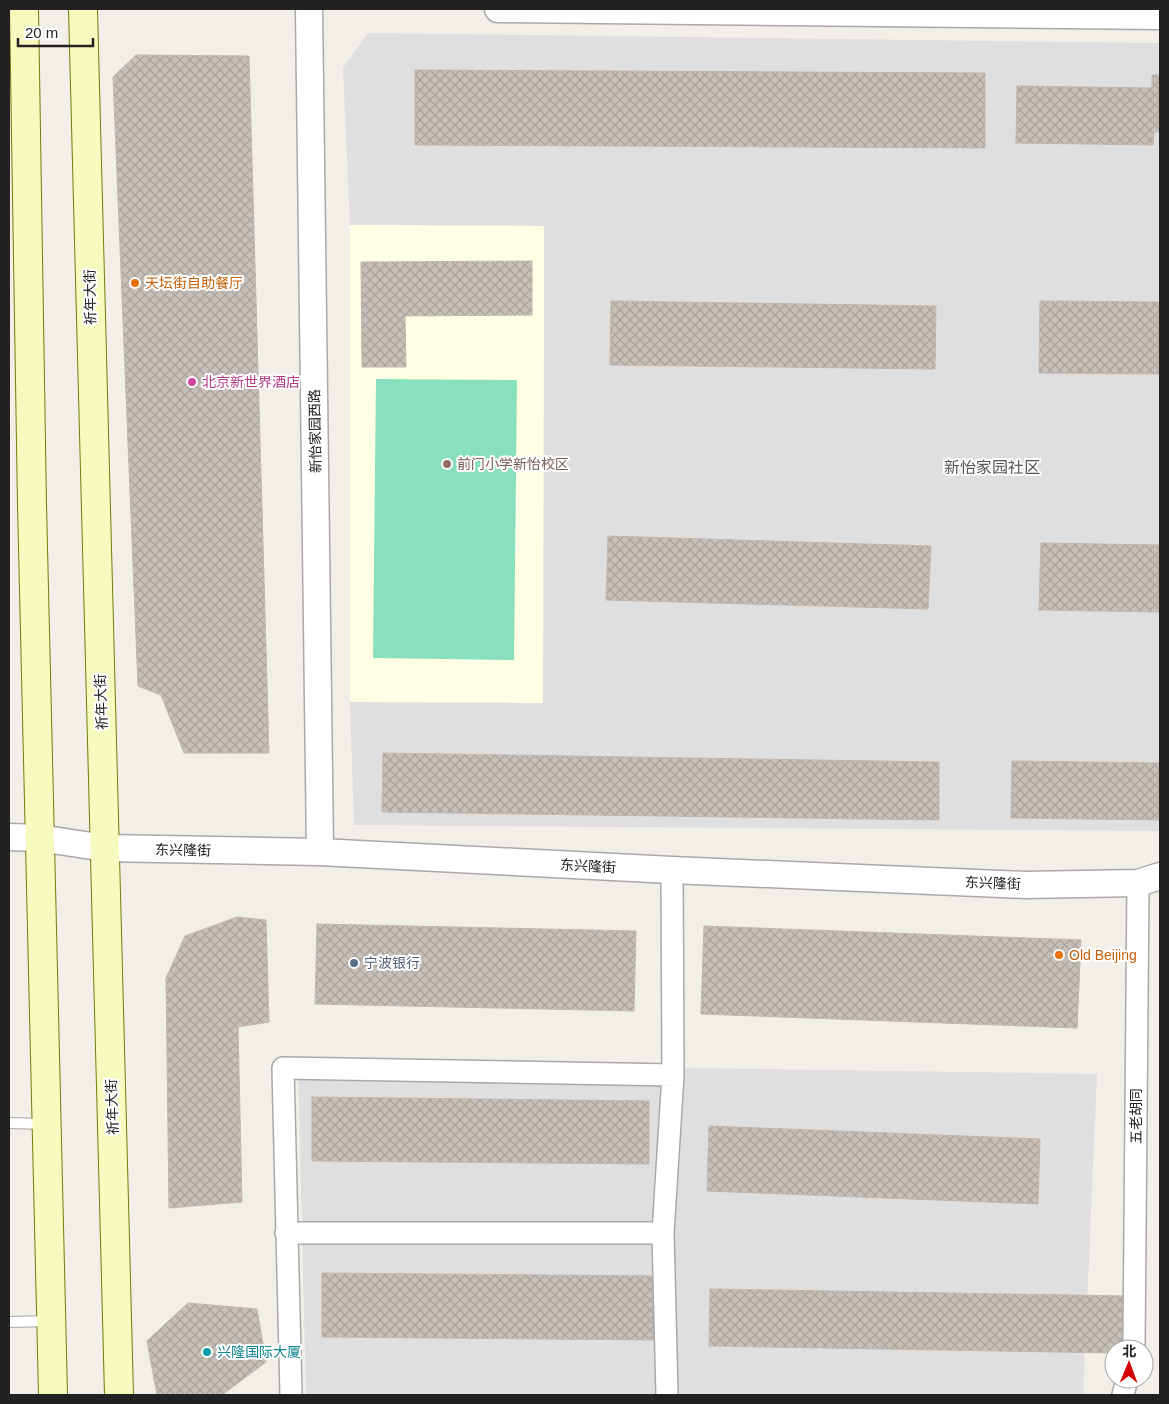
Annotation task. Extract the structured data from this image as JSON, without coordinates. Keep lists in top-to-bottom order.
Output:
{
  "streets": {
    "main road": ["祈年大街"],
    "street": ["新怡家园西路", "东兴隆街", "五老胡同"]
  },
  "crossings": [
    ["祈年大街", "东兴隆街"],
    ["新怡家园西路", "东兴隆街"],
    ["东兴隆街", "五老胡同"]
  ],
  "districts": ["新怡家园社区"],
  "places": [
    "天坛街自助餐厅",
    "北京新世界酒店",
    "前门小学新怡校区",
    "Old Beijing",
    "宁波银行",
    "兴隆国际大厦"
  ],
  "scale_bar": "20 m",
  "north": "top"
}
